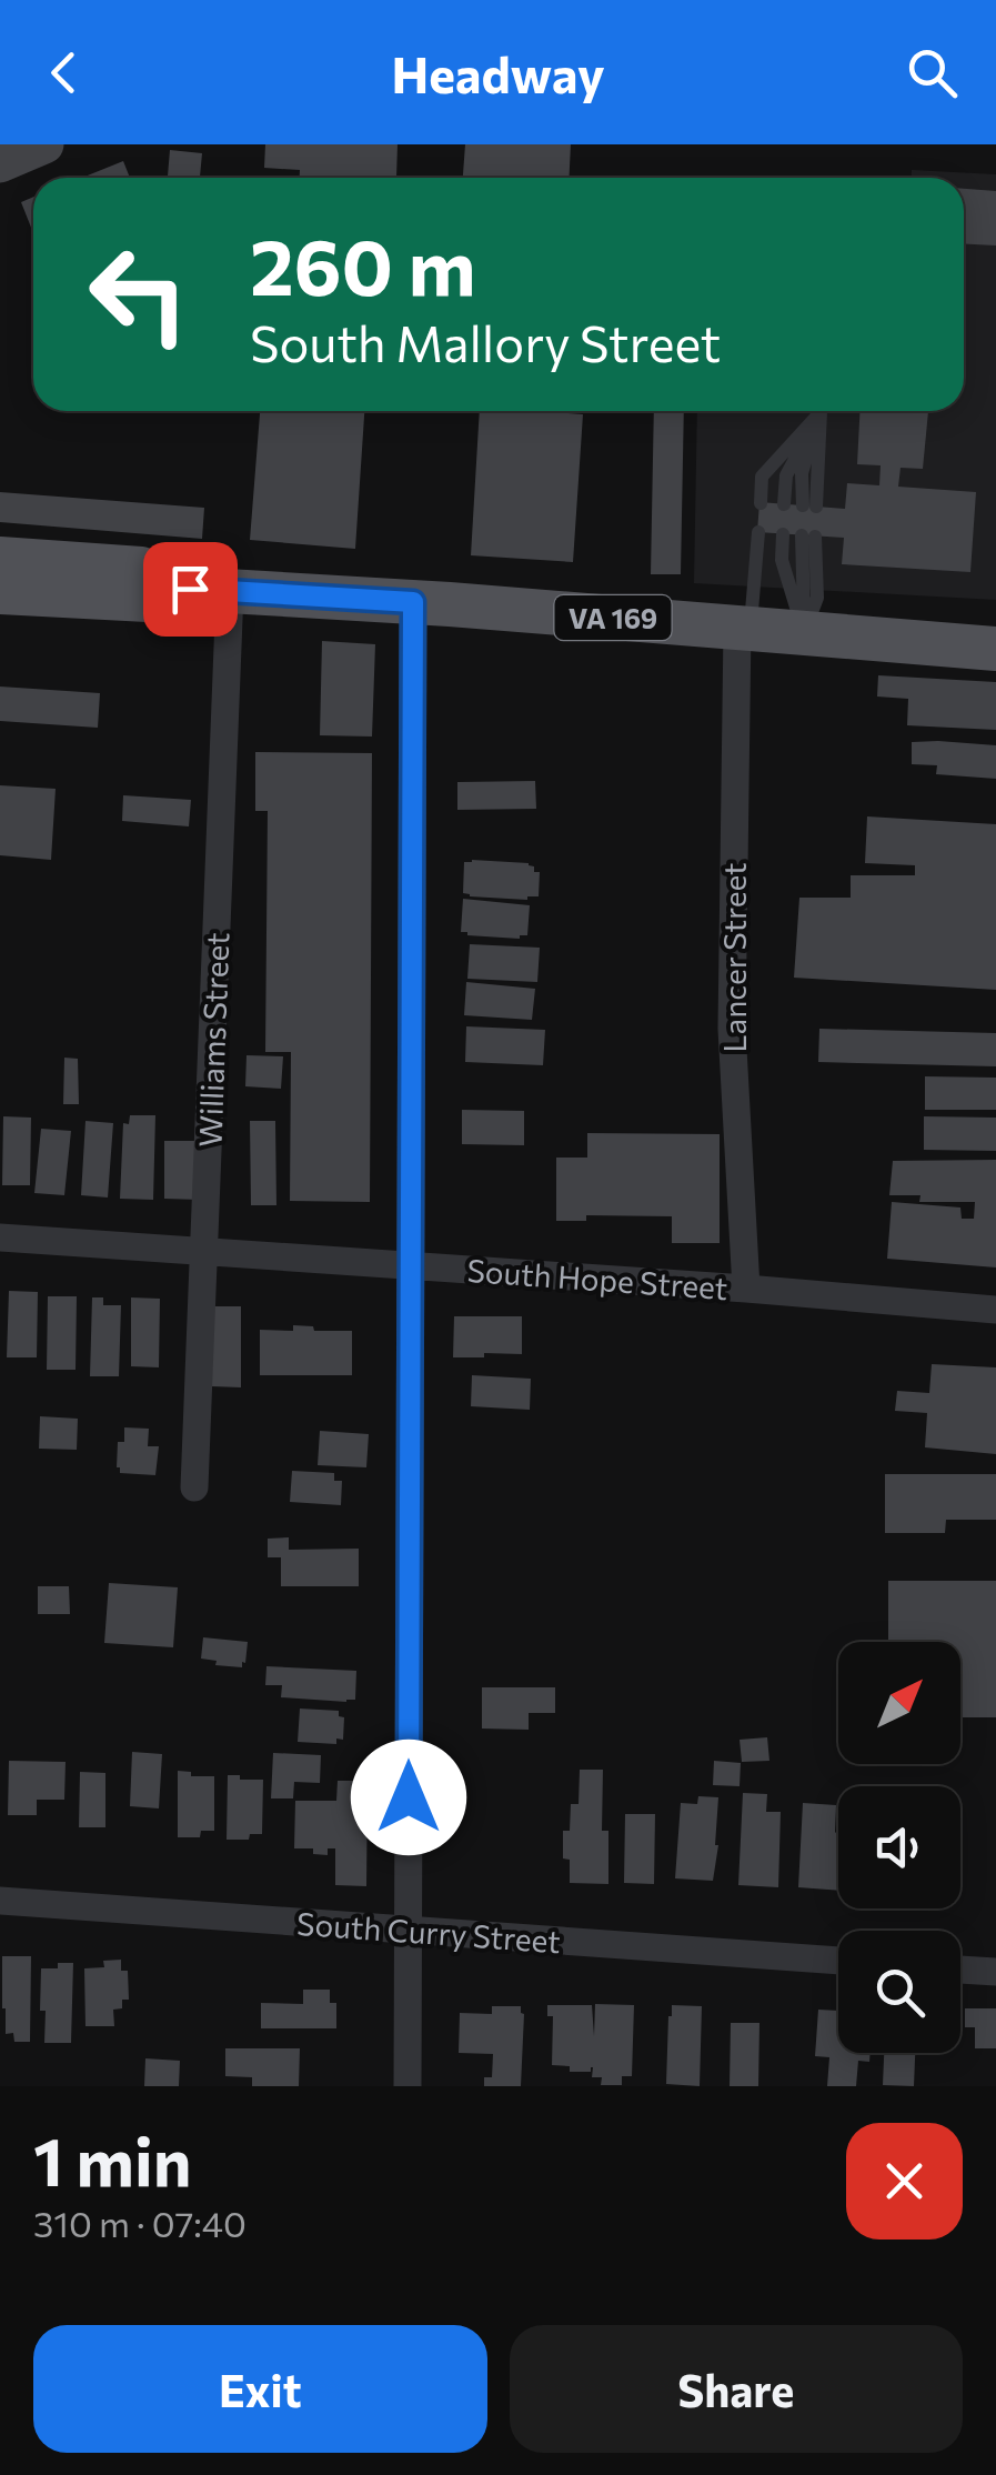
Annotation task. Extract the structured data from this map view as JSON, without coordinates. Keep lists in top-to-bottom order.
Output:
{
  "streets": {
    "main road": ["VA 169"],
    "street": [
      "Lancer Street",
      "Williams Street",
      "South Hope Street",
      "South Curry Street"
    ]
  },
  "crossings": [
    ["VA 169", "Lancer Street"],
    ["VA 169", "Williams Street"],
    ["Lancer Street", "South Hope Street"],
    ["Williams Street", "South Hope Street"]
  ],
  "north": "top right",
  "page": {
    "header": "Headway",
    "turn": ["260 m", "South Mallory Street"],
    "heading": ["1 min", "310 m · 07:40"],
    "buttons": ["Exit", "Share"]
  }
}
